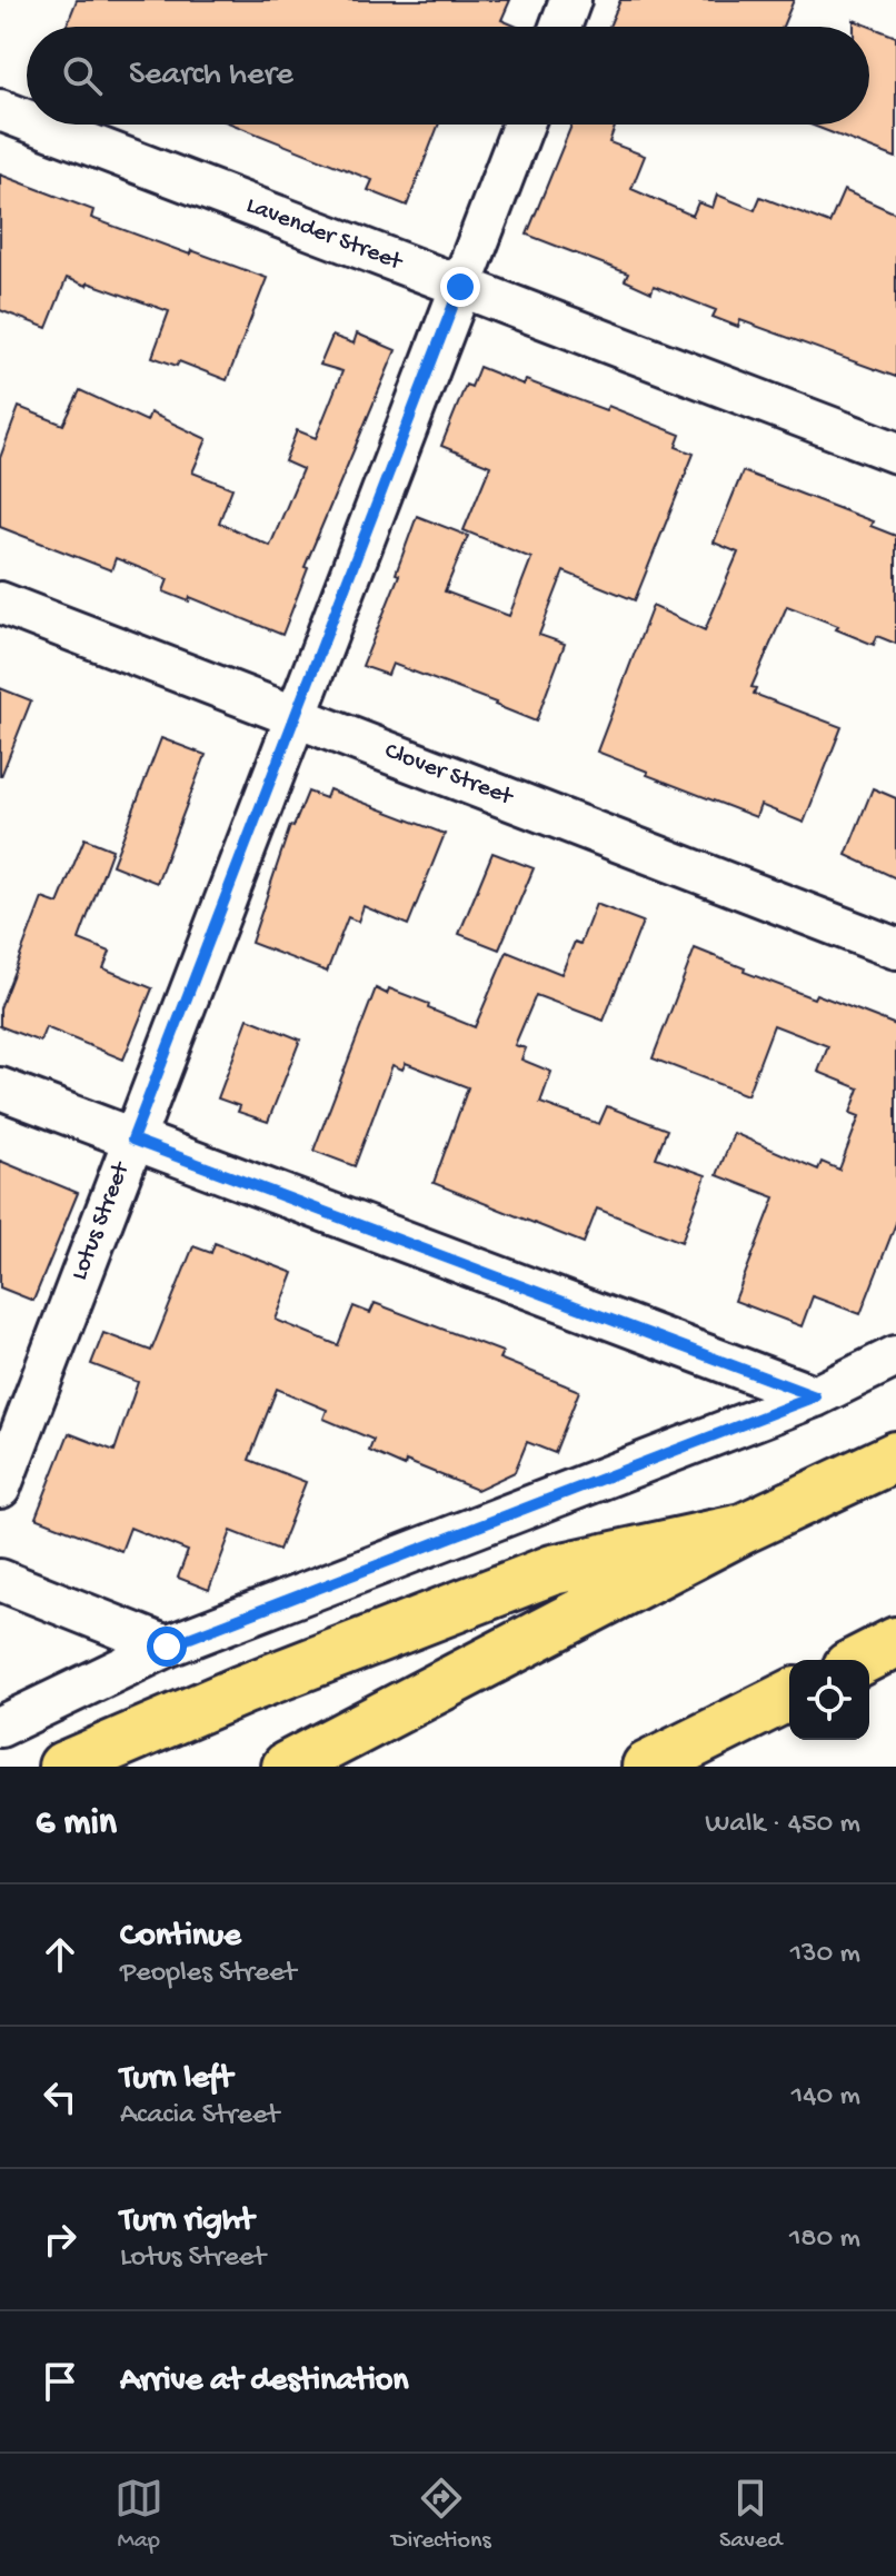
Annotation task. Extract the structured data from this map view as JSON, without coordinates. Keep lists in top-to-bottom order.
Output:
{
  "streets": {
    "street": ["Lavender Street", "Clover Street", "Lotus Street"]
  },
  "crossings": [
    ["Lavender Street", "Lotus Street"],
    ["Clover Street", "Lotus Street"]
  ],
  "page": {
    "search": "Search here",
    "heading": ["6 min", "Walk · 450 m"],
    "list": [
      ["Continue", "Peoples Street", "130 m"],
      ["Turn left", "Acacia Street", "140 m"],
      ["Turn right", "Lotus Street", "180 m"],
      "Arrive at destination"
    ],
    "nav": ["Map", "Directions", "Saved"]
  }
}
